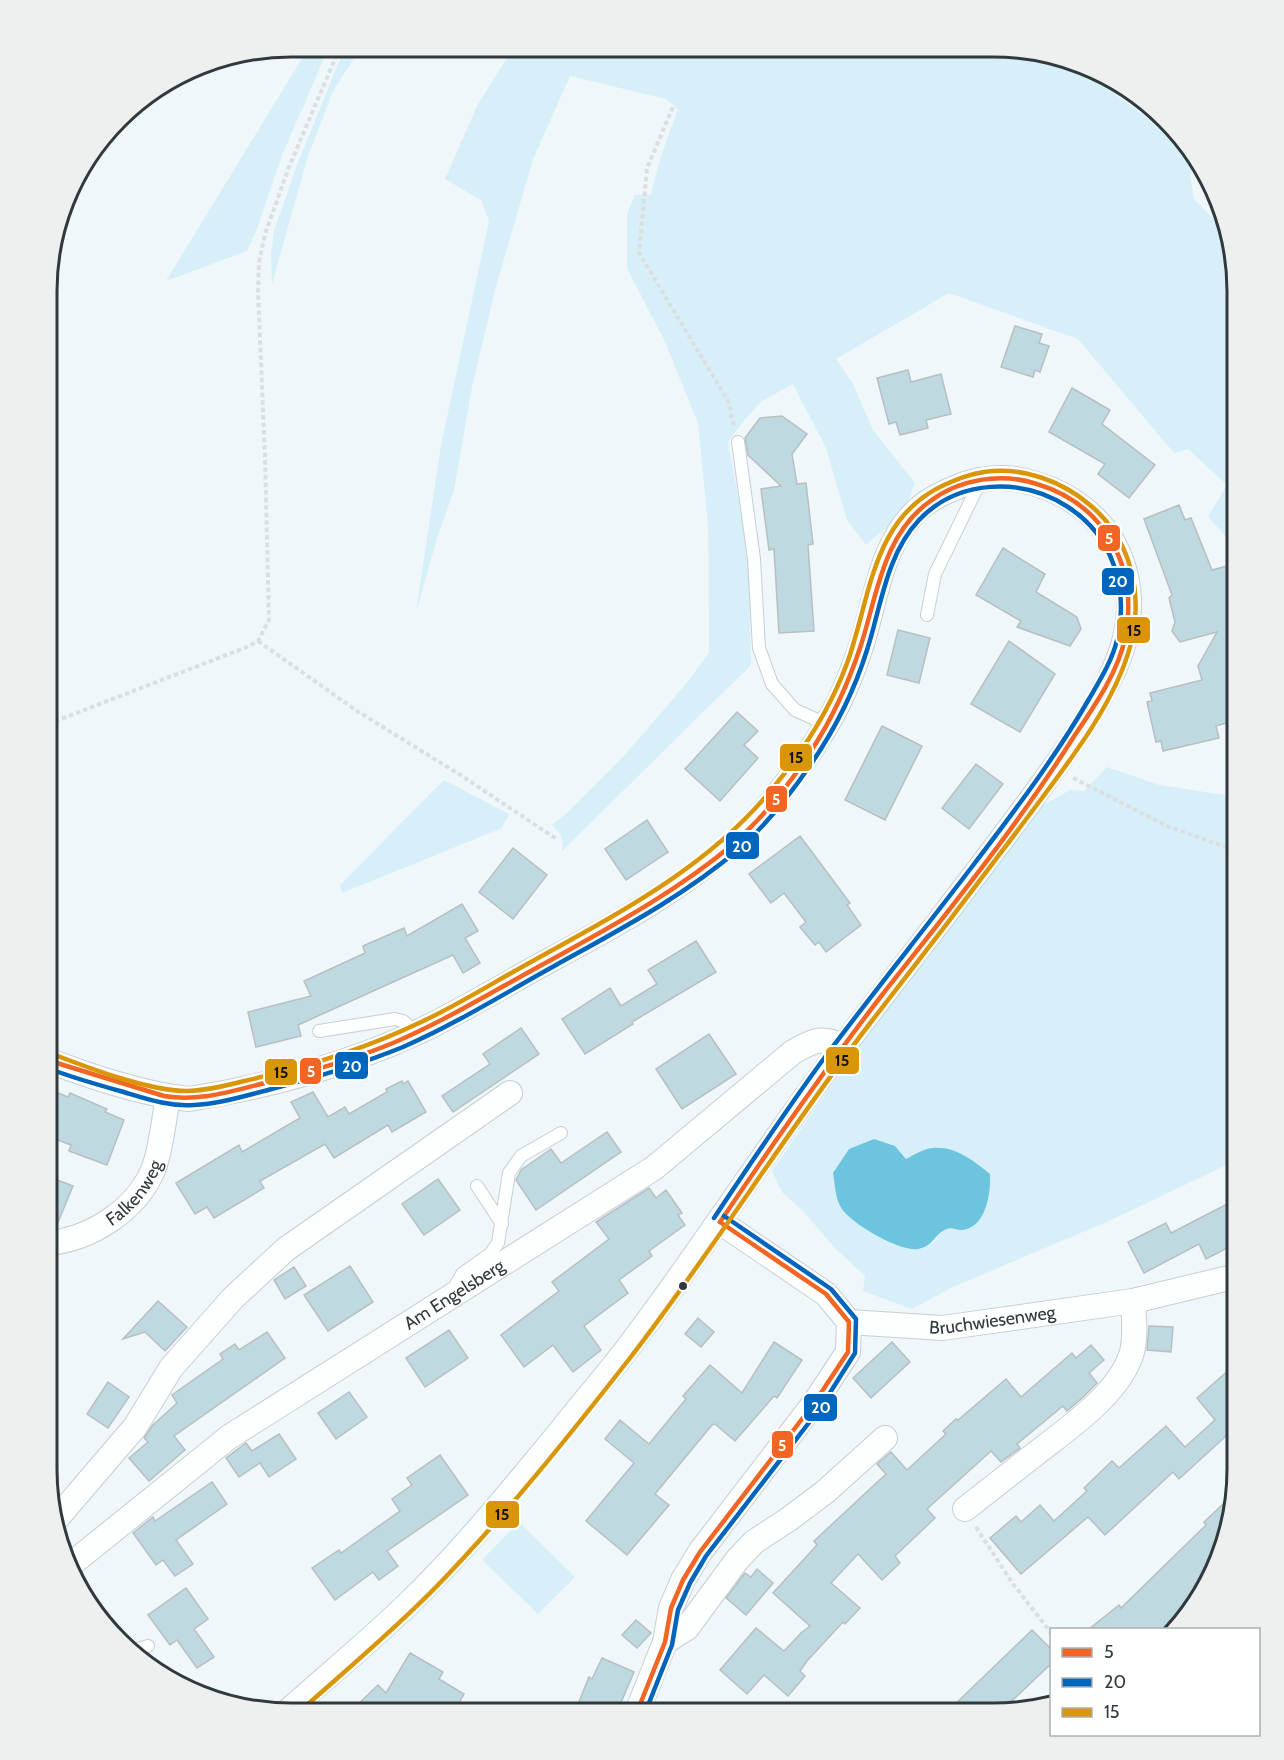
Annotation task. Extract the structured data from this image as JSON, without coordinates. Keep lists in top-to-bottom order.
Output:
{
  "streets": {
    "street": ["Falkenweg", "Am Engelsberg", "Bruchwiesenweg"]
  },
  "lines": ["transit line 15", "transit line 5", "transit line 20"],
  "legend": ["5", "20", "15"]
}
